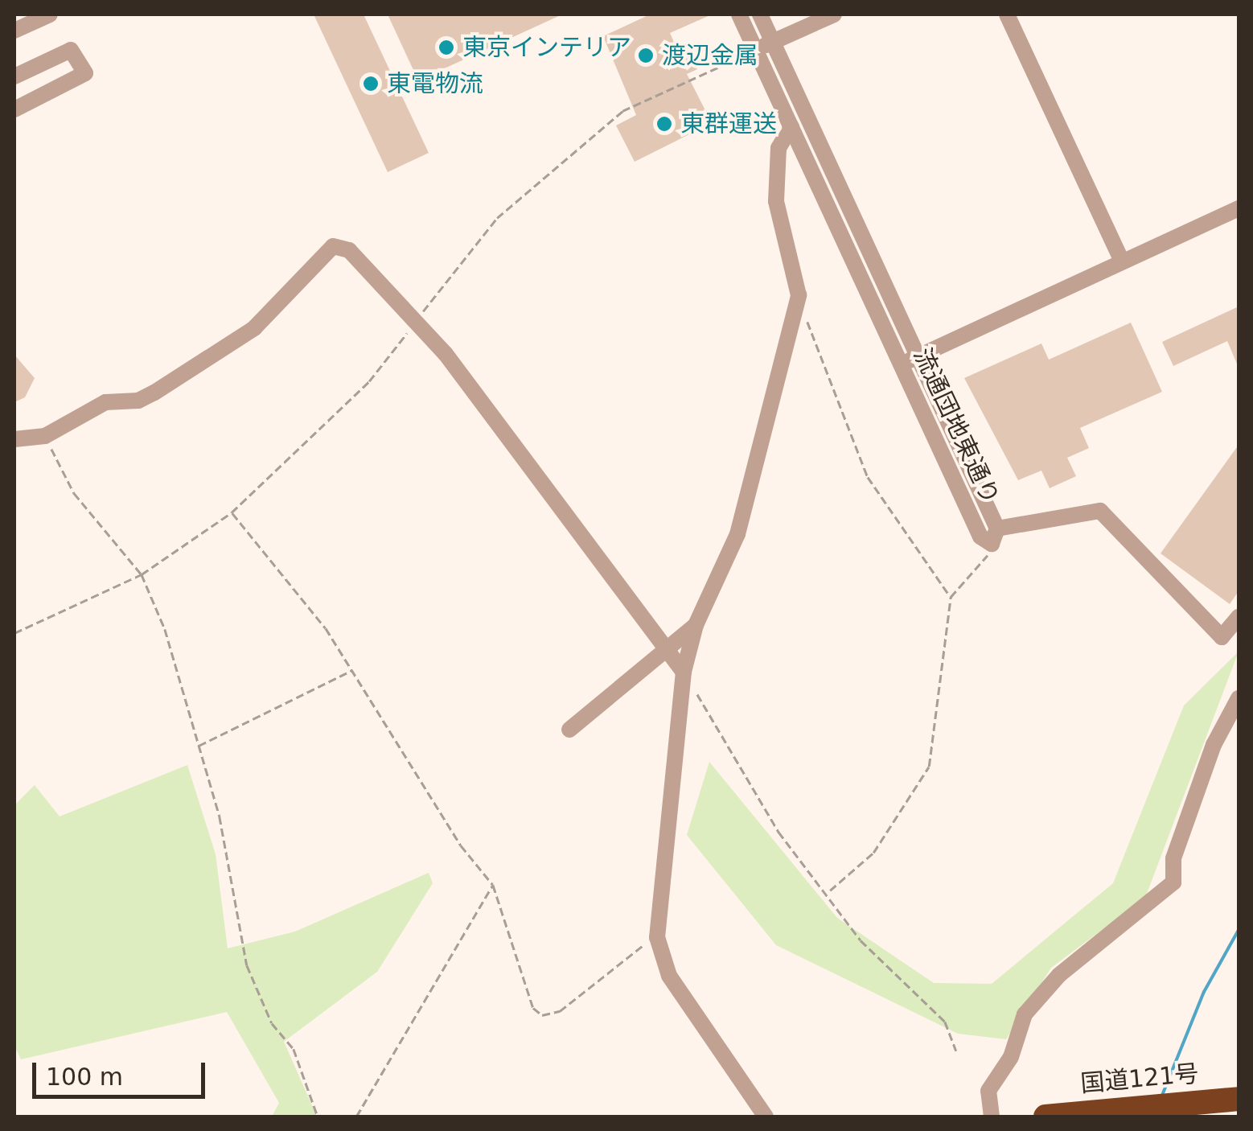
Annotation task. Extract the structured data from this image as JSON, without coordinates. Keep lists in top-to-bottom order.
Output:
{
  "streets": {
    "highway": ["国道121号"],
    "street": ["流通団地東通り"]
  },
  "places": [
    "東京インテリア",
    "渡辺金属",
    "東電物流",
    "東群運送"
  ],
  "scale_bar": "100 m"
}
